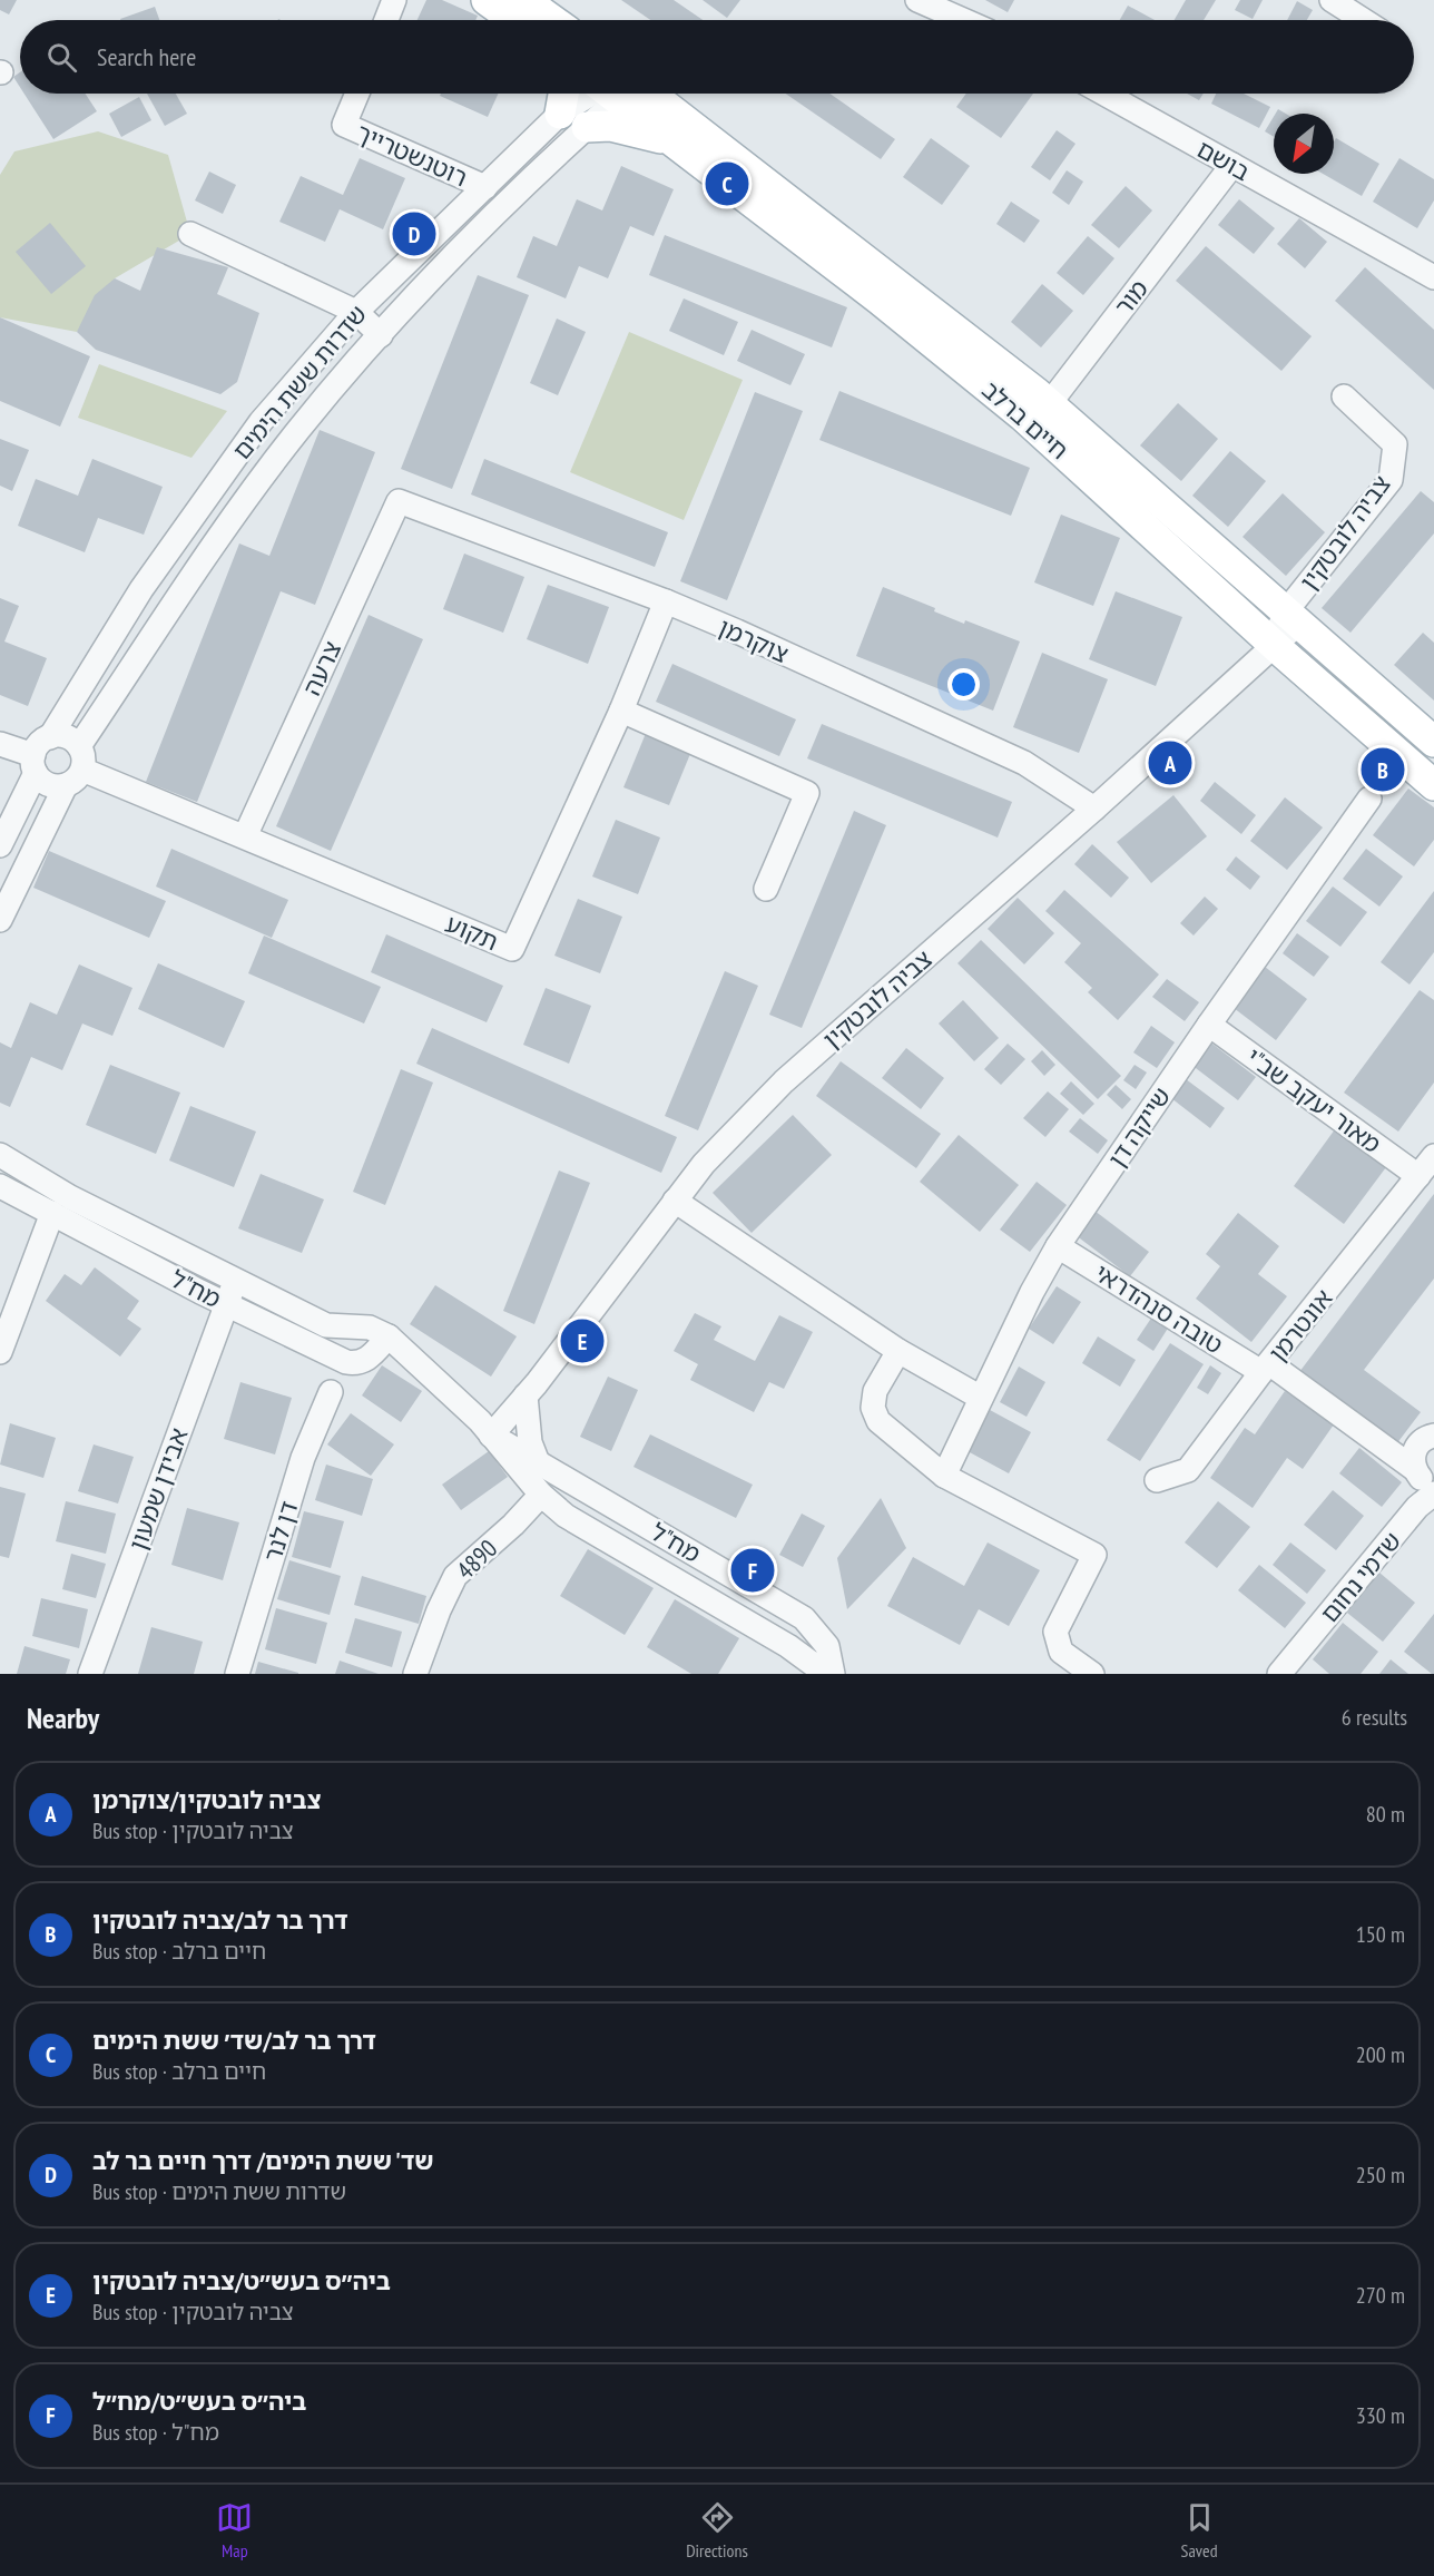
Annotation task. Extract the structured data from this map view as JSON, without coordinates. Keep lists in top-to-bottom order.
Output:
{
  "streets": {
    "main road": ["חיים ברלב"],
    "street": [
      "רוטנשטרייך",
      "בושם",
      "מור",
      "שדרות ששת הימים",
      "צביה לובטקין",
      "צוקרמן",
      "צרעה",
      "תקוע",
      "מאור יעקב שב\"י",
      "שייקה דן",
      "מח\"ל",
      "טובה סנהדראי",
      "אונטרמן",
      "אבידן שמעון",
      "דן לנר",
      "4890",
      "שדמי נחום"
    ]
  },
  "crossings": [
    ["רוטנשטרייך", "שדרות ששת הימים"],
    ["בושם", "מור"],
    ["מור", "חיים ברלב"],
    ["שדרות ששת הימים", "תקוע"],
    ["חיים ברלב", "צביה לובטקין"],
    ["צביה לובטקין", "צוקרמן"],
    ["צביה לובטקין", "מח\"ל"],
    ["צוקרמן", "צרעה"],
    ["צוקרמן", "תקוע"],
    ["צרעה", "תקוע"],
    ["מאור יעקב שב\"י", "שייקה דן"],
    ["מאור יעקב שב\"י", "אונטרמן"],
    ["שייקה דן", "טובה סנהדראי"],
    ["מח\"ל", "אבידן שמעון"],
    ["מח\"ל", "4890"],
    ["טובה סנהדראי", "אונטרמן"]
  ],
  "north": "bottom left",
  "page": {
    "search": "Search here",
    "pins": [
      "C",
      "D",
      "A",
      "B",
      "E",
      "F"
    ],
    "heading": ["Nearby", "6 results"],
    "list": [
      {
        "mark": "A",
        "name": "צביה לובטקין/צוקרמן",
        "note": "Bus stop · צביה לובטקין",
        "value": "80 m"
      },
      {
        "mark": "B",
        "name": "דרך בר לב/צביה לובטקין",
        "note": "Bus stop · חיים ברלב",
        "value": "150 m"
      },
      {
        "mark": "C",
        "name": "דרך בר לב/שד׳ ששת הימים",
        "note": "Bus stop · חיים ברלב",
        "value": "200 m"
      },
      {
        "mark": "D",
        "name": "שד' ששת הימים/ דרך חיים בר לב",
        "note": "Bus stop · שדרות ששת הימים",
        "value": "250 m"
      },
      {
        "mark": "E",
        "name": "ביה״ס בעש״ט/צביה לובטקין",
        "note": "Bus stop · צביה לובטקין",
        "value": "270 m"
      },
      {
        "mark": "F",
        "name": "ביה״ס בעש״ט/מח״ל",
        "note": "Bus stop · מח\"ל",
        "value": "330 m"
      }
    ],
    "nav": ["Map", "Directions", "Saved"]
  }
}
